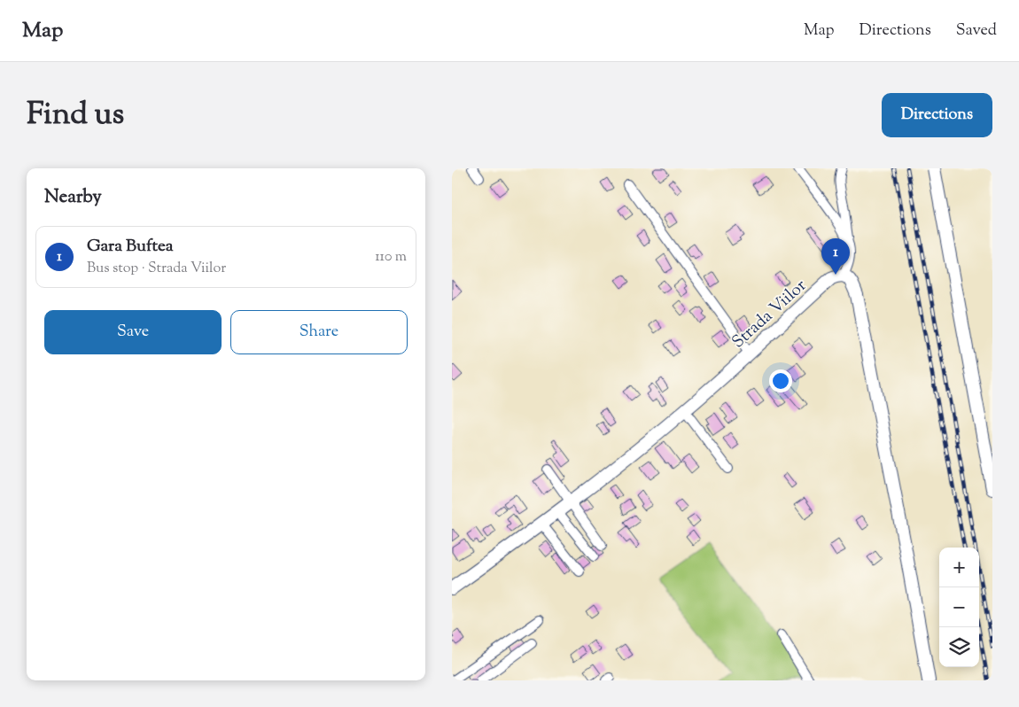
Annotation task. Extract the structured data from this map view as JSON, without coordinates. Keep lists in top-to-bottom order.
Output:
{
  "streets": {
    "main road": ["Strada Viilor"]
  },
  "page": {
    "header": "Map",
    "nav": ["Map", "Directions", "Saved"],
    "title": "Find us",
    "buttons": [
      "Directions",
      ["Save", "Share"]
    ],
    "heading": "Nearby",
    "list": [
      {
        "mark": "1",
        "name": "Gara Buftea",
        "note": "Bus stop · Strada Viilor",
        "value": "110 m"
      }
    ],
    "pins": "1",
    "map_buttons": ["+", "−"]
  }
}
